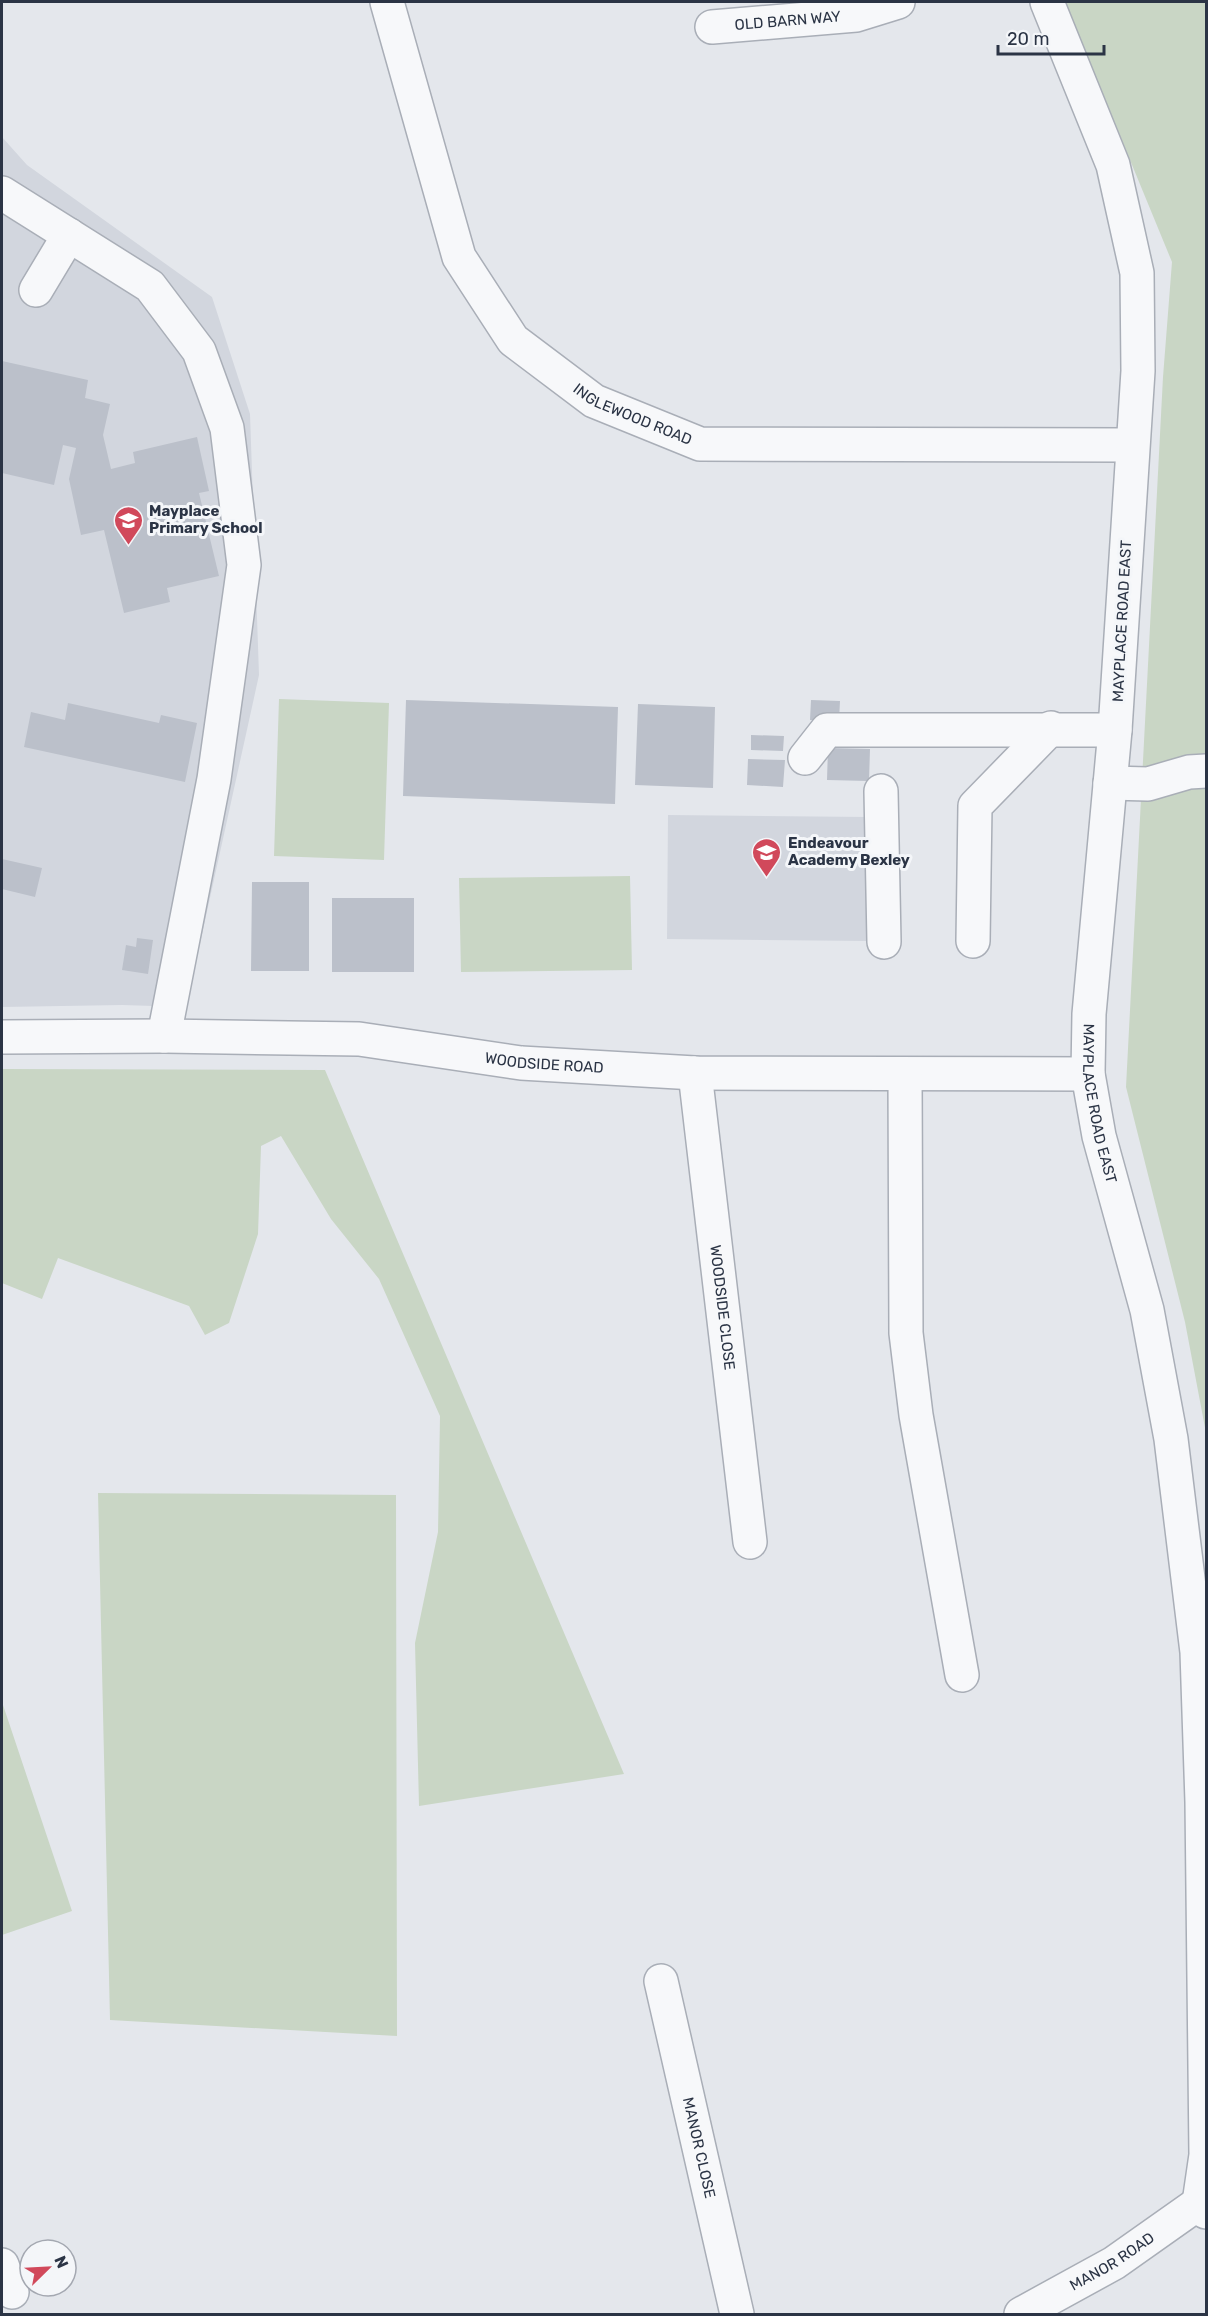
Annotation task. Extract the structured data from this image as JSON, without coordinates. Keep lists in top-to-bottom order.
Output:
{
  "streets": {
    "street": [
      "OLD BARN WAY",
      "INGLEWOOD ROAD",
      "MAYPLACE ROAD EAST",
      "WOODSIDE ROAD",
      "WOODSIDE CLOSE",
      "MANOR CLOSE",
      "MANOR ROAD"
    ]
  },
  "crossings": [
    ["INGLEWOOD ROAD", "MAYPLACE ROAD EAST"],
    ["MAYPLACE ROAD EAST", "WOODSIDE ROAD"],
    ["MAYPLACE ROAD EAST", "MANOR ROAD"],
    ["WOODSIDE ROAD", "WOODSIDE CLOSE"]
  ],
  "places": {
    "school or university": ["Mayplace Primary School", "Endeavour Academy Bexley"]
  },
  "scale_bar": "20 m",
  "north": "top right"
}
